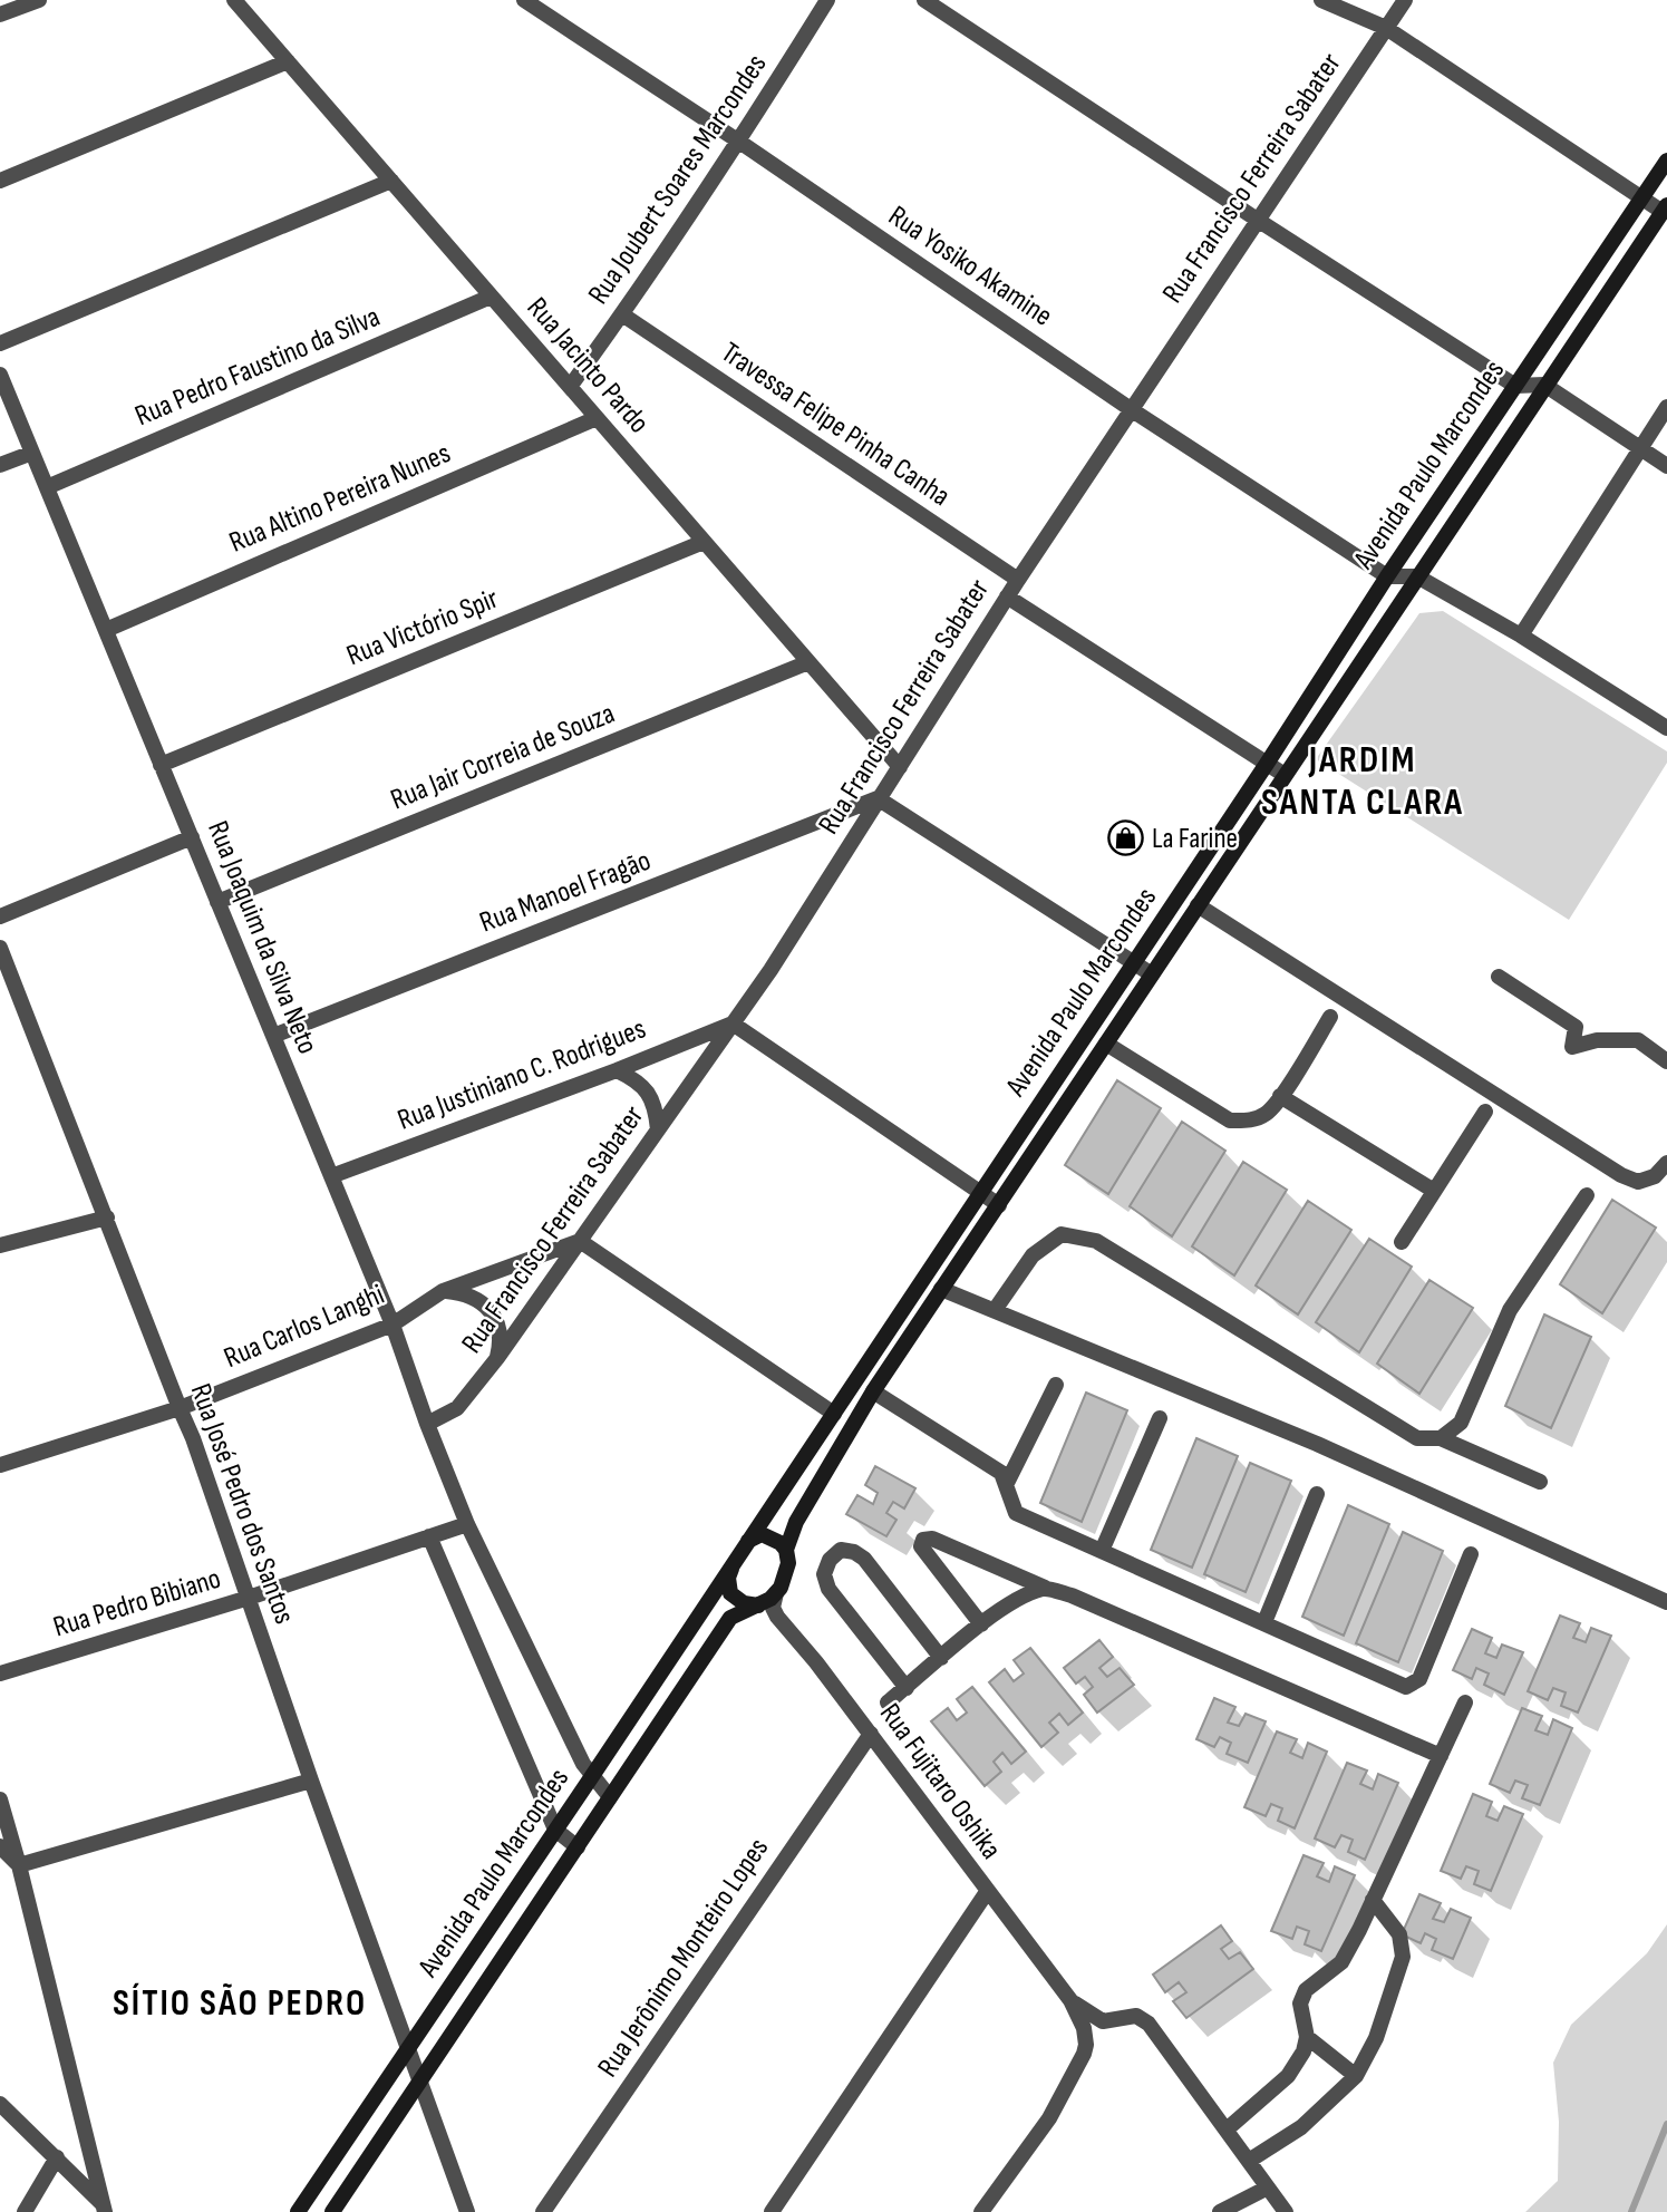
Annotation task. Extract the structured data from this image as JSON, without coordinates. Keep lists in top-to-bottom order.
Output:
{
  "streets": {
    "street": [
      "Rua Francisco Ferreira Sabater",
      "Rua Joubert Soares Marcondes",
      "Rua Yosiko Akamine",
      "Rua Jacinto Pardo",
      "Rua Pedro Faustino da Silva",
      "Travessa Felipe Pinha Canha",
      "Avenida Paulo Marcondes",
      "Rua Altino Pereira Nunes",
      "Rua Victório Spir",
      "Rua Jair Correia de Souza",
      "Rua Manoel Fragão",
      "Rua Joaquim da Silva Neto",
      "Rua Justiniano C. Rodrigues",
      "Rua Carlos Langhi",
      "Rua José Pedro dos Santos",
      "Rua Pedro Bibiano",
      "Rua Fujitaro Oshika",
      "Rua Jerônimo Monteiro Lopes"
    ]
  },
  "crossings": [
    ["Rua Francisco Ferreira Sabater", "Rua Yosiko Akamine"],
    ["Rua Francisco Ferreira Sabater", "Rua Jacinto Pardo"],
    ["Rua Francisco Ferreira Sabater", "Travessa Felipe Pinha Canha"],
    ["Rua Francisco Ferreira Sabater", "Rua Manoel Fragão"],
    ["Rua Francisco Ferreira Sabater", "Rua Joaquim da Silva Neto"],
    ["Rua Francisco Ferreira Sabater", "Rua Justiniano C. Rodrigues"],
    ["Rua Francisco Ferreira Sabater", "Rua Carlos Langhi"],
    ["Rua Joubert Soares Marcondes", "Rua Yosiko Akamine"],
    ["Rua Joubert Soares Marcondes", "Rua Jacinto Pardo"],
    ["Rua Joubert Soares Marcondes", "Travessa Felipe Pinha Canha"],
    ["Rua Yosiko Akamine", "Avenida Paulo Marcondes"],
    ["Rua Jacinto Pardo", "Rua Pedro Faustino da Silva"],
    ["Rua Jacinto Pardo", "Rua Altino Pereira Nunes"],
    ["Rua Jacinto Pardo", "Rua Victório Spir"],
    ["Rua Jacinto Pardo", "Rua Jair Correia de Souza"],
    ["Rua Pedro Faustino da Silva", "Rua Joaquim da Silva Neto"],
    ["Avenida Paulo Marcondes", "Rua Joaquim da Silva Neto"],
    ["Avenida Paulo Marcondes", "Rua José Pedro dos Santos"],
    ["Avenida Paulo Marcondes", "Rua Fujitaro Oshika"],
    ["Rua Altino Pereira Nunes", "Rua Joaquim da Silva Neto"],
    ["Rua Victório Spir", "Rua Joaquim da Silva Neto"],
    ["Rua Jair Correia de Souza", "Rua Joaquim da Silva Neto"],
    ["Rua Manoel Fragão", "Rua Joaquim da Silva Neto"],
    ["Rua Joaquim da Silva Neto", "Rua Justiniano C. Rodrigues"],
    ["Rua Joaquim da Silva Neto", "Rua Carlos Langhi"],
    ["Rua Joaquim da Silva Neto", "Rua Pedro Bibiano"],
    ["Rua Carlos Langhi", "Rua José Pedro dos Santos"],
    ["Rua José Pedro dos Santos", "Rua Pedro Bibiano"],
    ["Rua Fujitaro Oshika", "Rua Jerônimo Monteiro Lopes"]
  ],
  "districts": ["JARDIM SANTA CLARA", "SÍTIO SÃO PEDRO"],
  "places": {
    "shop": ["La Farine"]
  }
}
